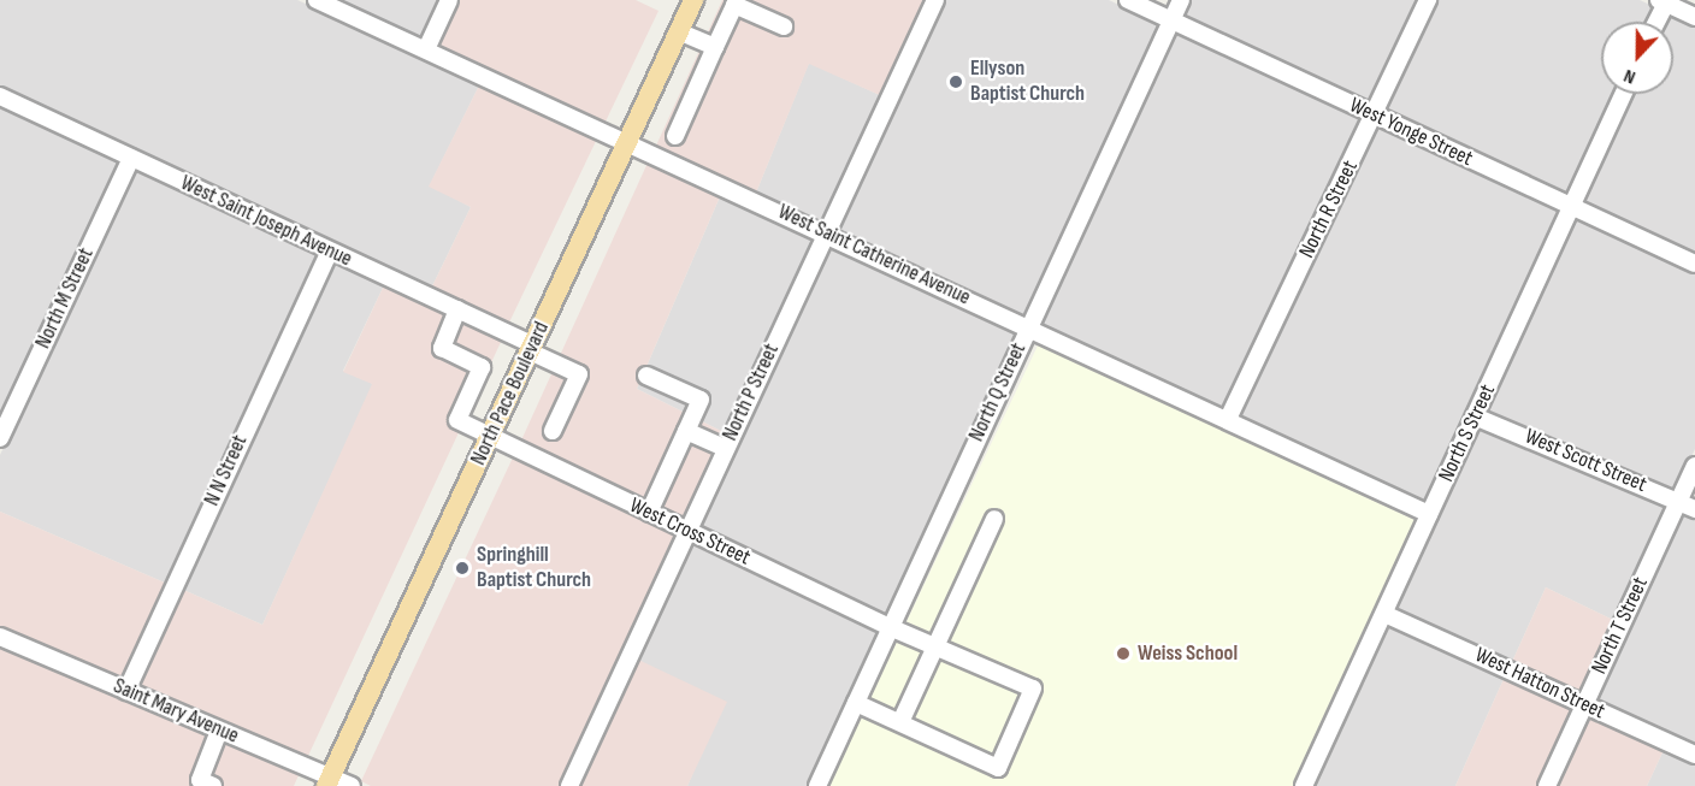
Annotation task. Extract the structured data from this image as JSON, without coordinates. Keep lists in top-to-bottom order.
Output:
{
  "streets": {
    "main road": ["North Pace Boulevard"],
    "street": [
      "West Yonge Street",
      "North R Street",
      "West Saint Joseph Avenue",
      "West Saint Catherine Avenue",
      "North M Street",
      "North P Street",
      "North Q Street",
      "North S Street",
      "West Scott Street",
      "N N Street",
      "West Cross Street",
      "North T Street",
      "West Hatton Street",
      "Saint Mary Avenue"
    ]
  },
  "crossings": [
    ["West Yonge Street", "North R Street"],
    ["West Yonge Street", "North Q Street"],
    ["West Yonge Street", "North S Street"],
    ["North R Street", "West Saint Catherine Avenue"],
    ["West Saint Joseph Avenue", "North M Street"],
    ["West Saint Joseph Avenue", "North Pace Boulevard"],
    ["West Saint Joseph Avenue", "N N Street"],
    ["West Saint Joseph Avenue", "West Cross Street"],
    ["West Saint Catherine Avenue", "North P Street"],
    ["West Saint Catherine Avenue", "North Q Street"],
    ["West Saint Catherine Avenue", "North Pace Boulevard"],
    ["West Saint Catherine Avenue", "North S Street"],
    ["North P Street", "West Cross Street"],
    ["North Q Street", "West Cross Street"],
    ["North Pace Boulevard", "West Cross Street"],
    ["North Pace Boulevard", "Saint Mary Avenue"],
    ["North S Street", "West Scott Street"],
    ["North S Street", "West Hatton Street"],
    ["West Scott Street", "North T Street"],
    ["N N Street", "Saint Mary Avenue"],
    ["North T Street", "West Hatton Street"]
  ],
  "places": ["Ellyson Baptist Church", "Springhill Baptist Church", "Weiss School"],
  "north": "bottom"
}
